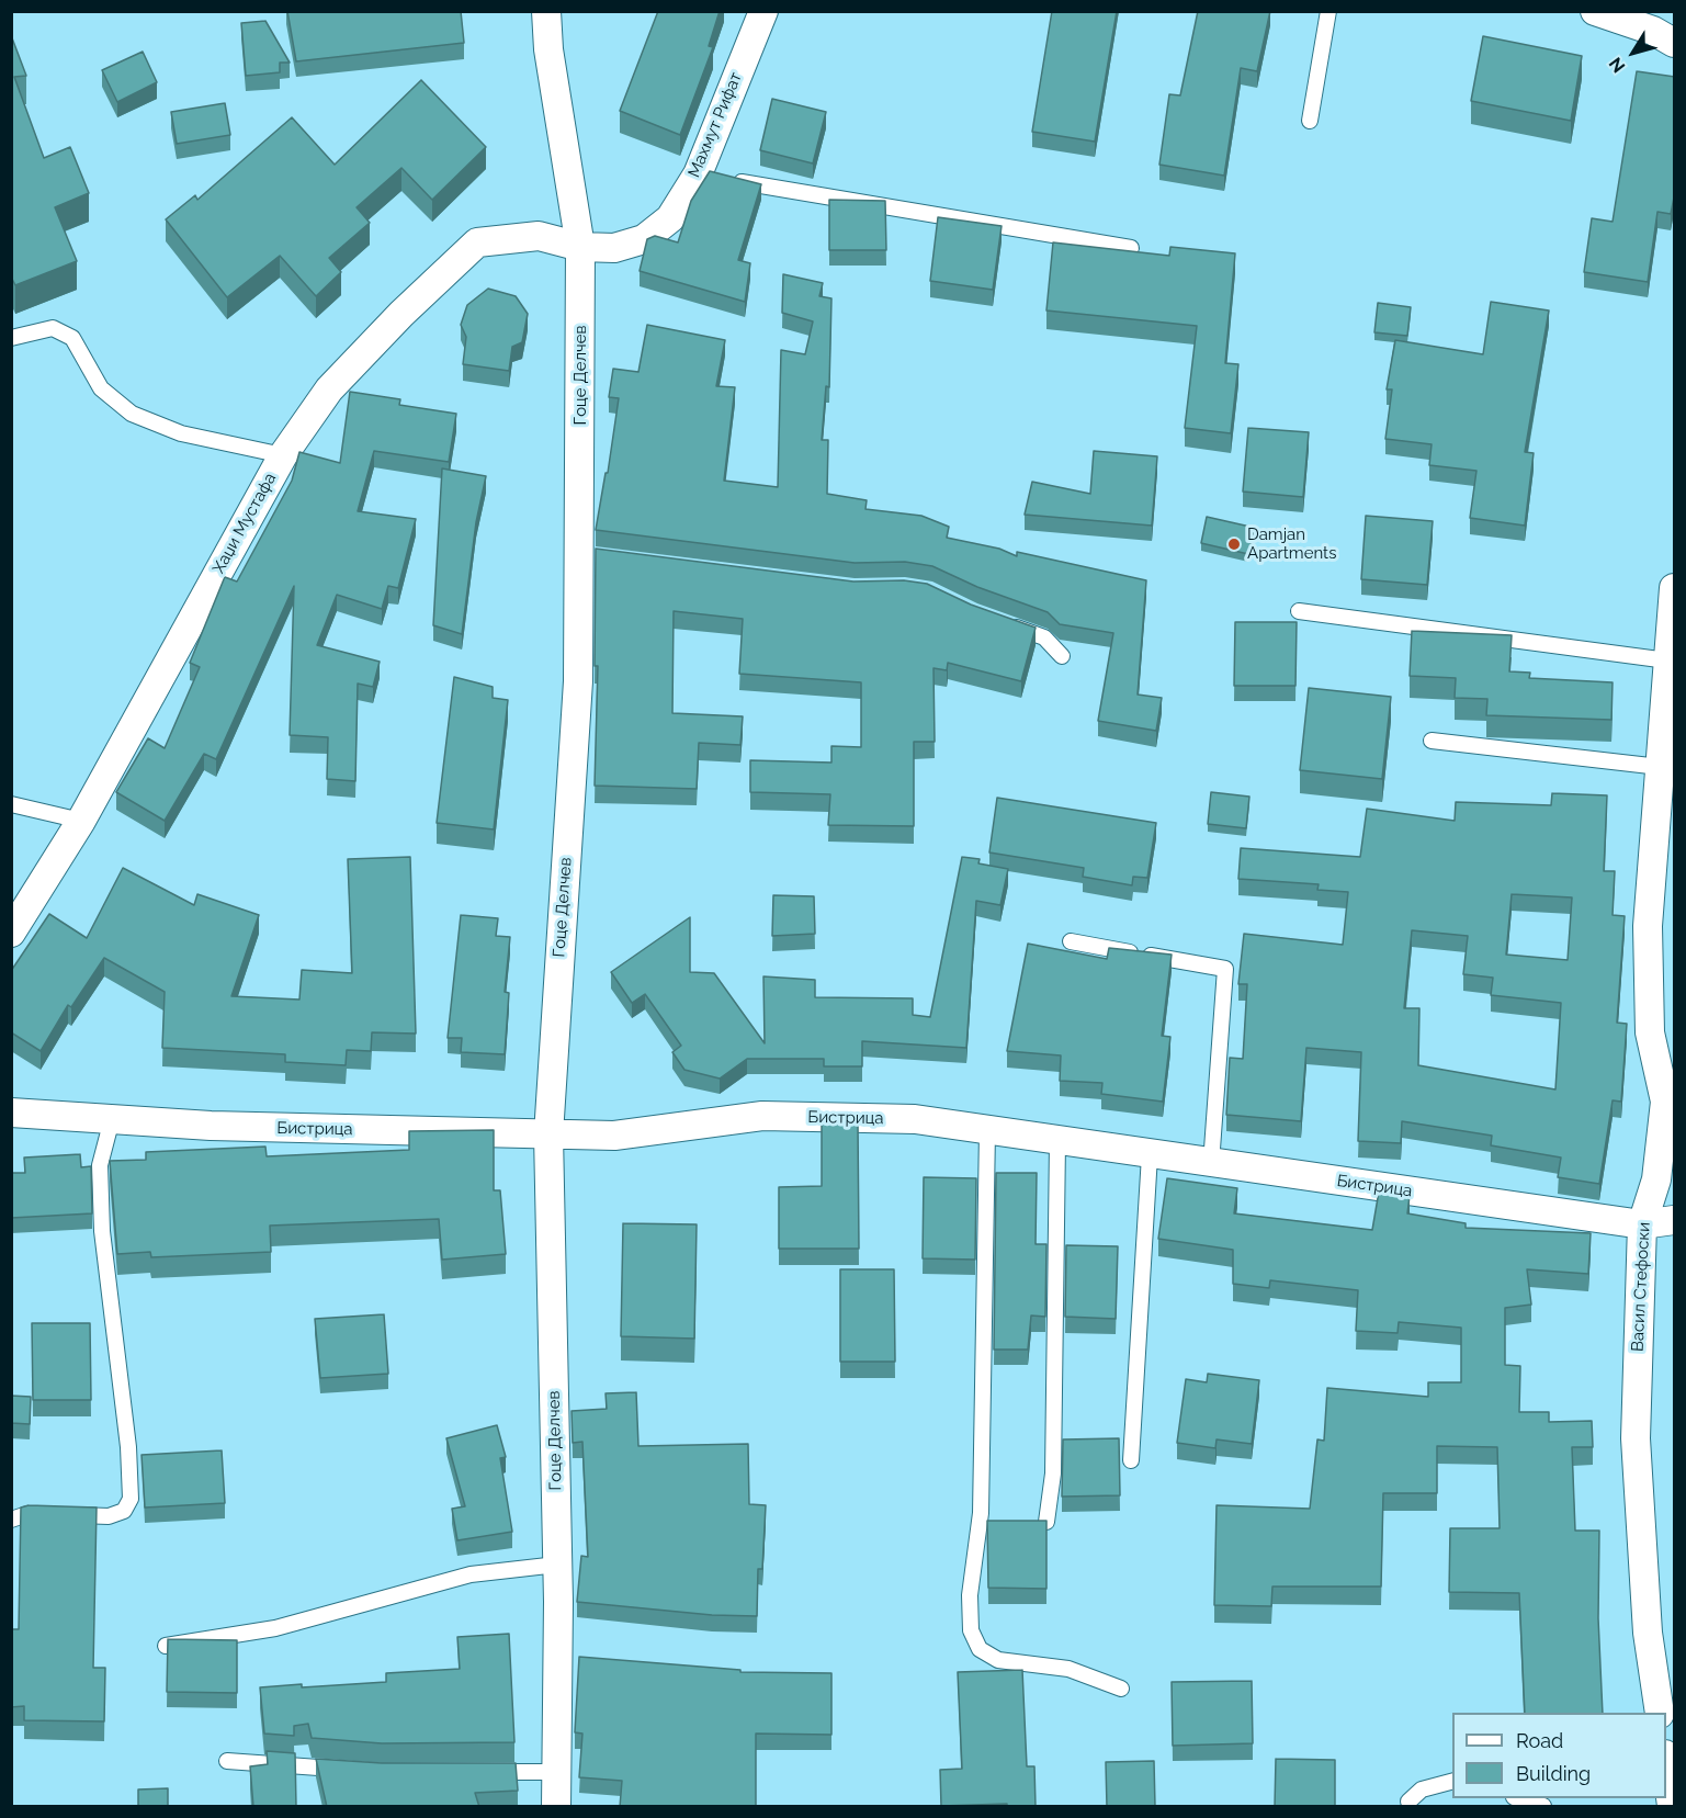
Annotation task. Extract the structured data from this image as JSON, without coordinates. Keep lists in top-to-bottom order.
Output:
{
  "streets": {
    "street": [
      "Махмут Рифат",
      "Гоце Делчев",
      "Хаџи Мустафа",
      "Бистрица",
      "Васил Стефоски"
    ]
  },
  "crossings": [
    ["Махмут Рифат", "Гоце Делчев"],
    ["Махмут Рифат", "Хаџи Мустафа"],
    ["Гоце Делчев", "Хаџи Мустафа"],
    ["Гоце Делчев", "Бистрица"],
    ["Бистрица", "Васил Стефоски"]
  ],
  "places": ["Damjan Apartments"],
  "legend": ["Road", "Building"],
  "north": "bottom left"
}
